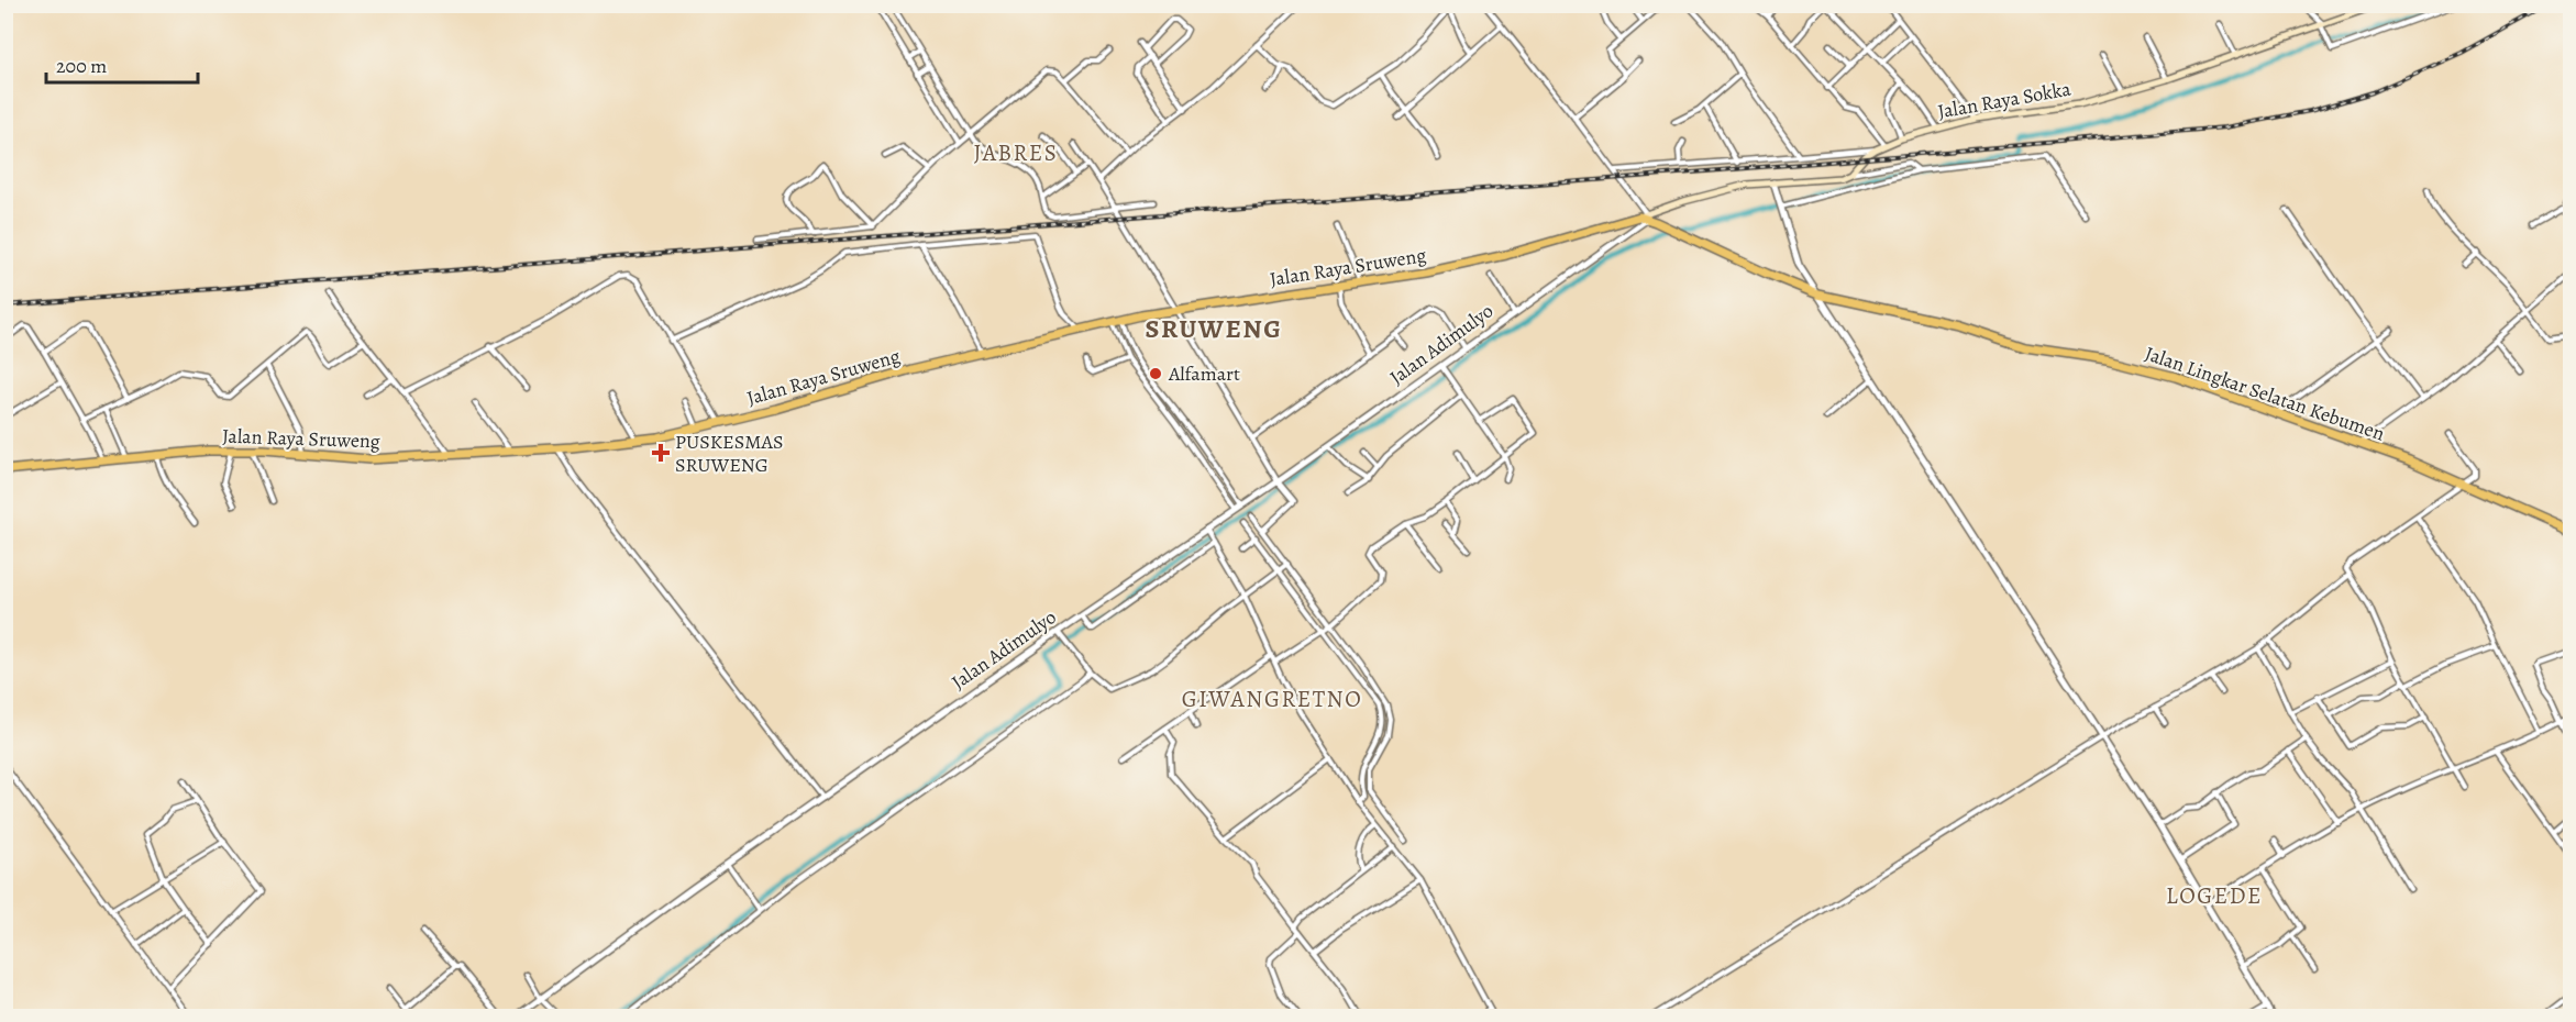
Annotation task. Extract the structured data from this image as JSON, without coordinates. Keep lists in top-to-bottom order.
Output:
{
  "streets": {
    "highway": ["Jalan Raya Sruweng", "Jalan Lingkar Selatan Kebumen"],
    "main road": ["Jalan Raya Sokka"],
    "street": ["Jalan Adimulyo"]
  },
  "crossings": [
    ["Jalan Raya Sruweng", "Jalan Adimulyo"],
    ["Jalan Raya Sruweng", "Jalan Lingkar Selatan Kebumen"],
    ["Jalan Adimulyo", "Jalan Lingkar Selatan Kebumen"]
  ],
  "districts": [
    "JABRES",
    "SRUWENG",
    "GIWANGRETNO",
    "LOGEDE"
  ],
  "places": {
    "other": ["Alfamart"],
    "health": ["PUSKESMAS SRUWENG"]
  },
  "scale_bar": "200 m"
}
